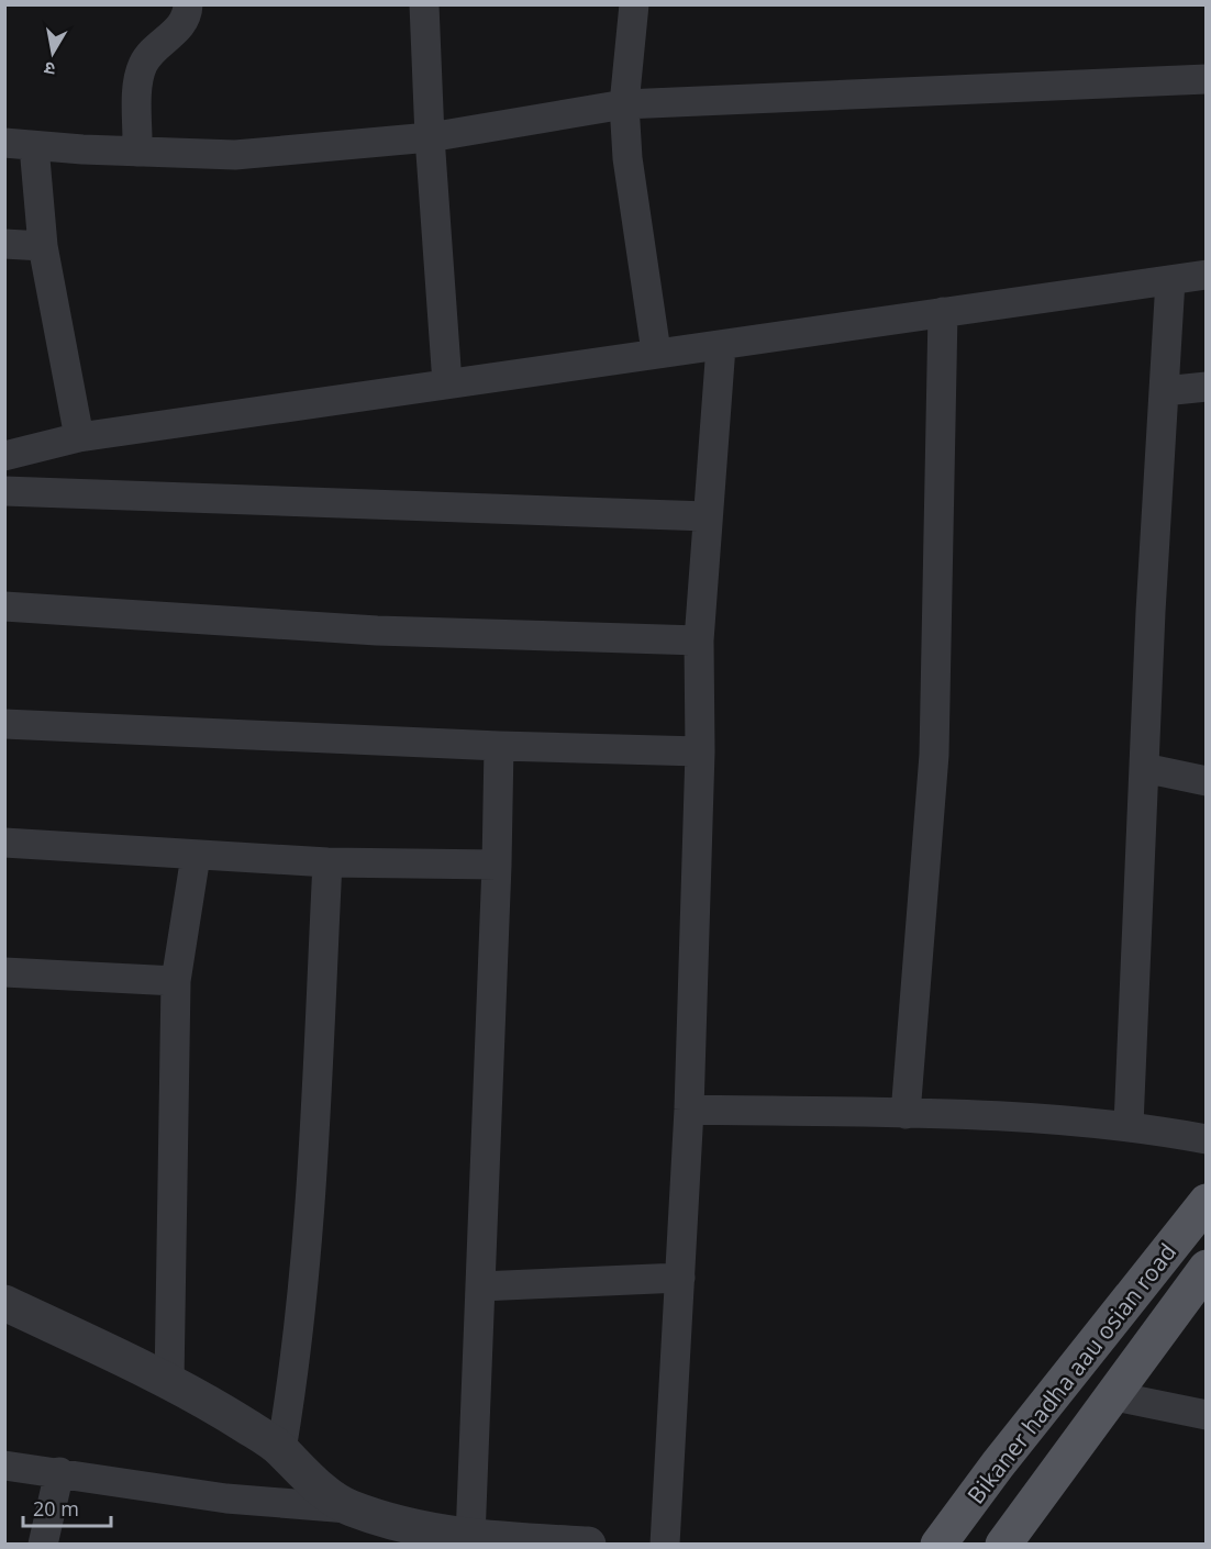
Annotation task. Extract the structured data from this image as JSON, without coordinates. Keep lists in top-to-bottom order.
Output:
{
  "streets": {
    "main road": ["Bikaner hadha aau osian road"]
  },
  "scale_bar": "20 m",
  "north": "bottom"
}
